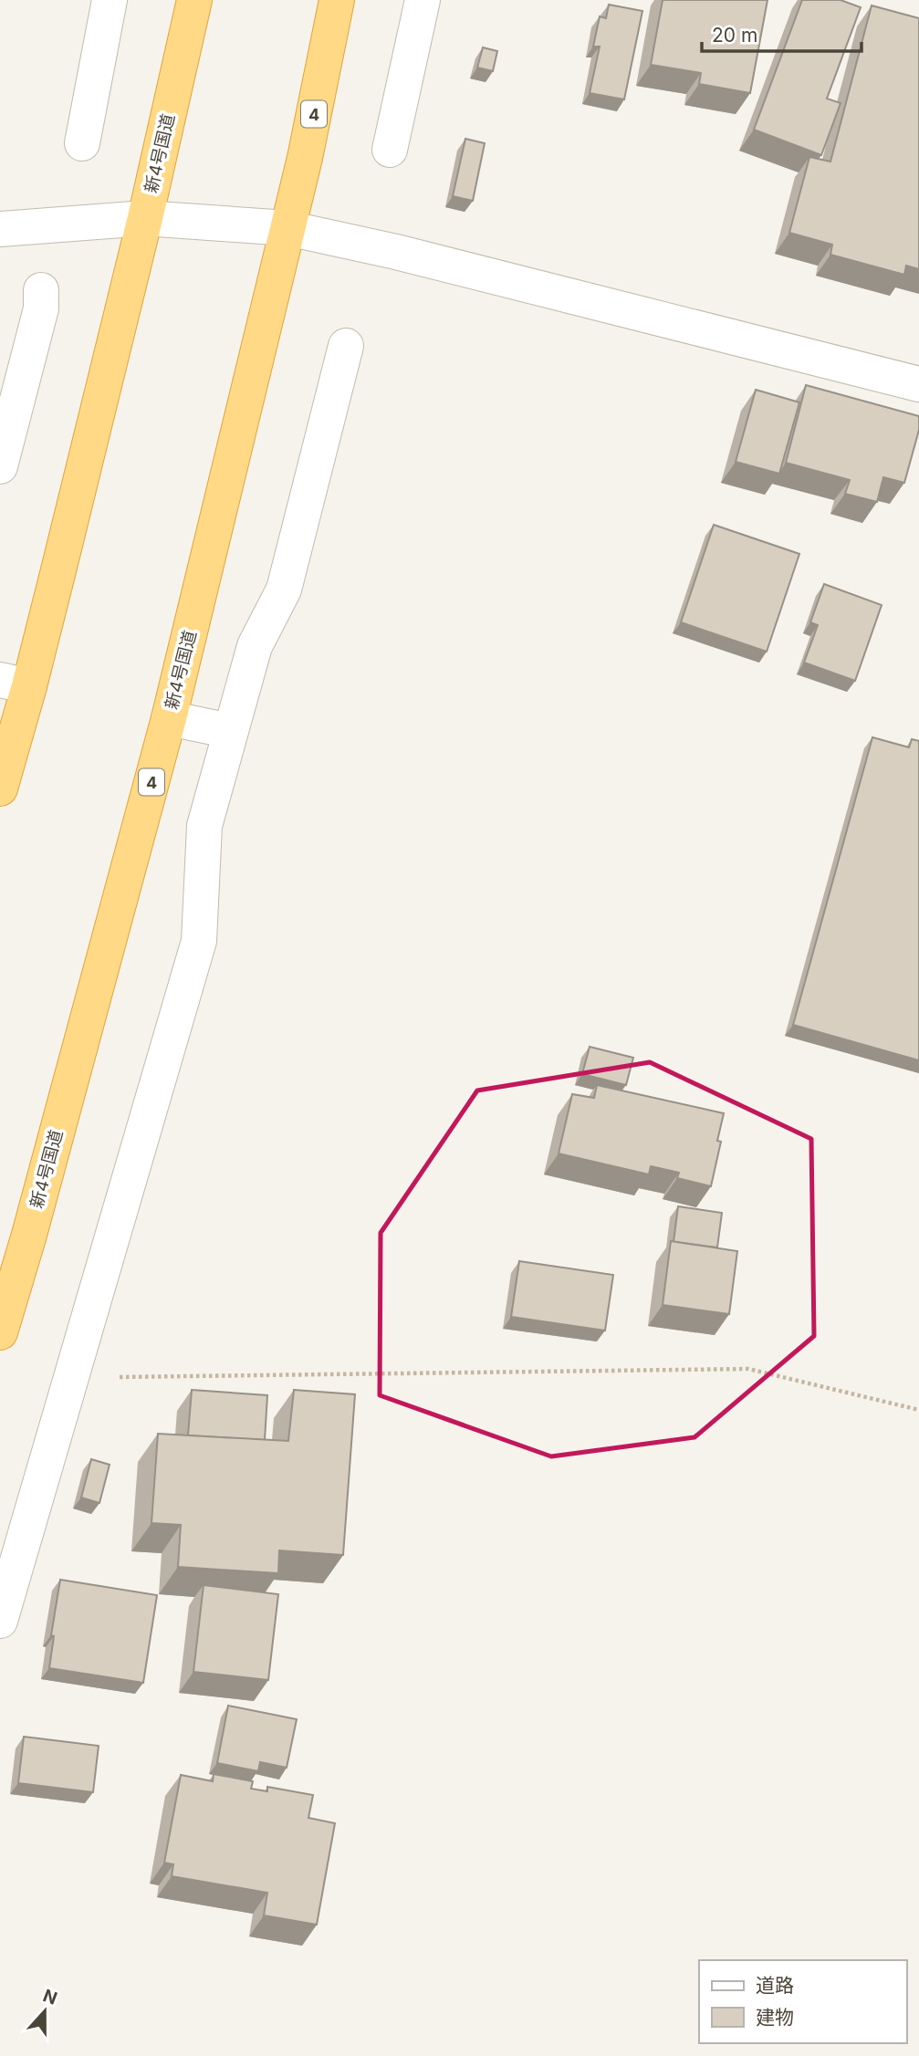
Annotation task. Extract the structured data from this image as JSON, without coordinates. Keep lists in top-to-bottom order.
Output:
{
  "streets": {
    "highway": ["4", "新4号国道"]
  },
  "legend": ["道路", "建物"],
  "scale_bar": "20 m",
  "north": "top"
}
